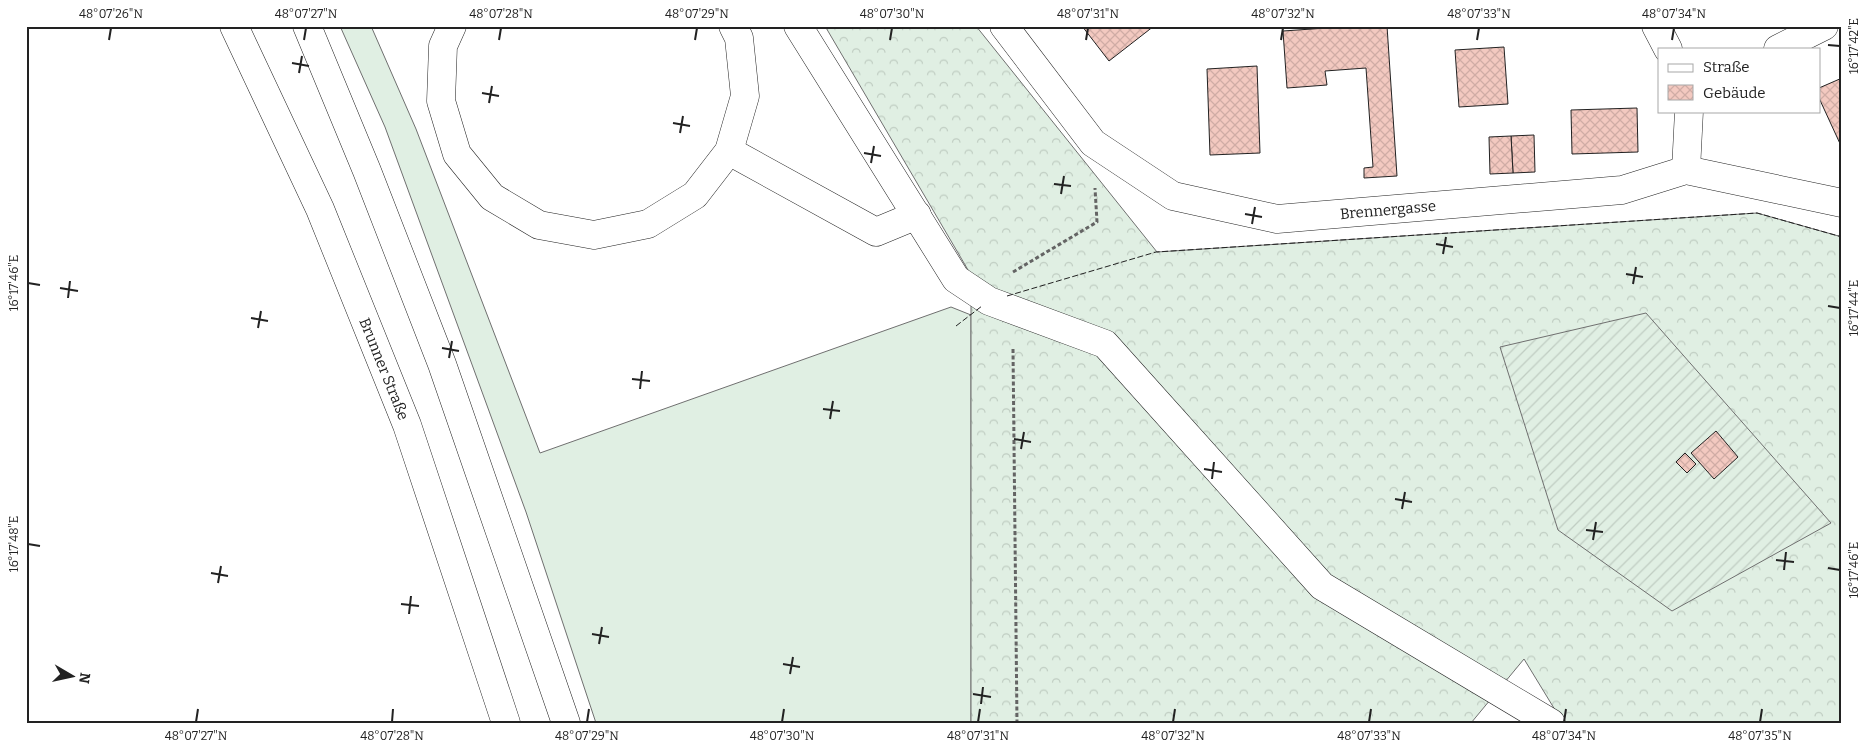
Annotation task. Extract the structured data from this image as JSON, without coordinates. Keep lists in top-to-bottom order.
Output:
{
  "streets": {
    "main road": ["Brennergasse", "Brunner Straße"]
  },
  "legend": ["Straße", "Gebäude"],
  "north": "right",
  "coordinates": [
    "48°07'26\"N",
    "48°07'27\"N",
    "48°07'28\"N",
    "48°07'29\"N",
    "48°07'30\"N",
    "48°07'31\"N",
    "48°07'32\"N",
    "48°07'33\"N",
    "48°07'34\"N",
    "16°17'42\"E",
    "16°17'46\"E",
    "16°17'44\"E",
    "16°17'48\"E",
    "48°07'35\"N"
  ]
}
